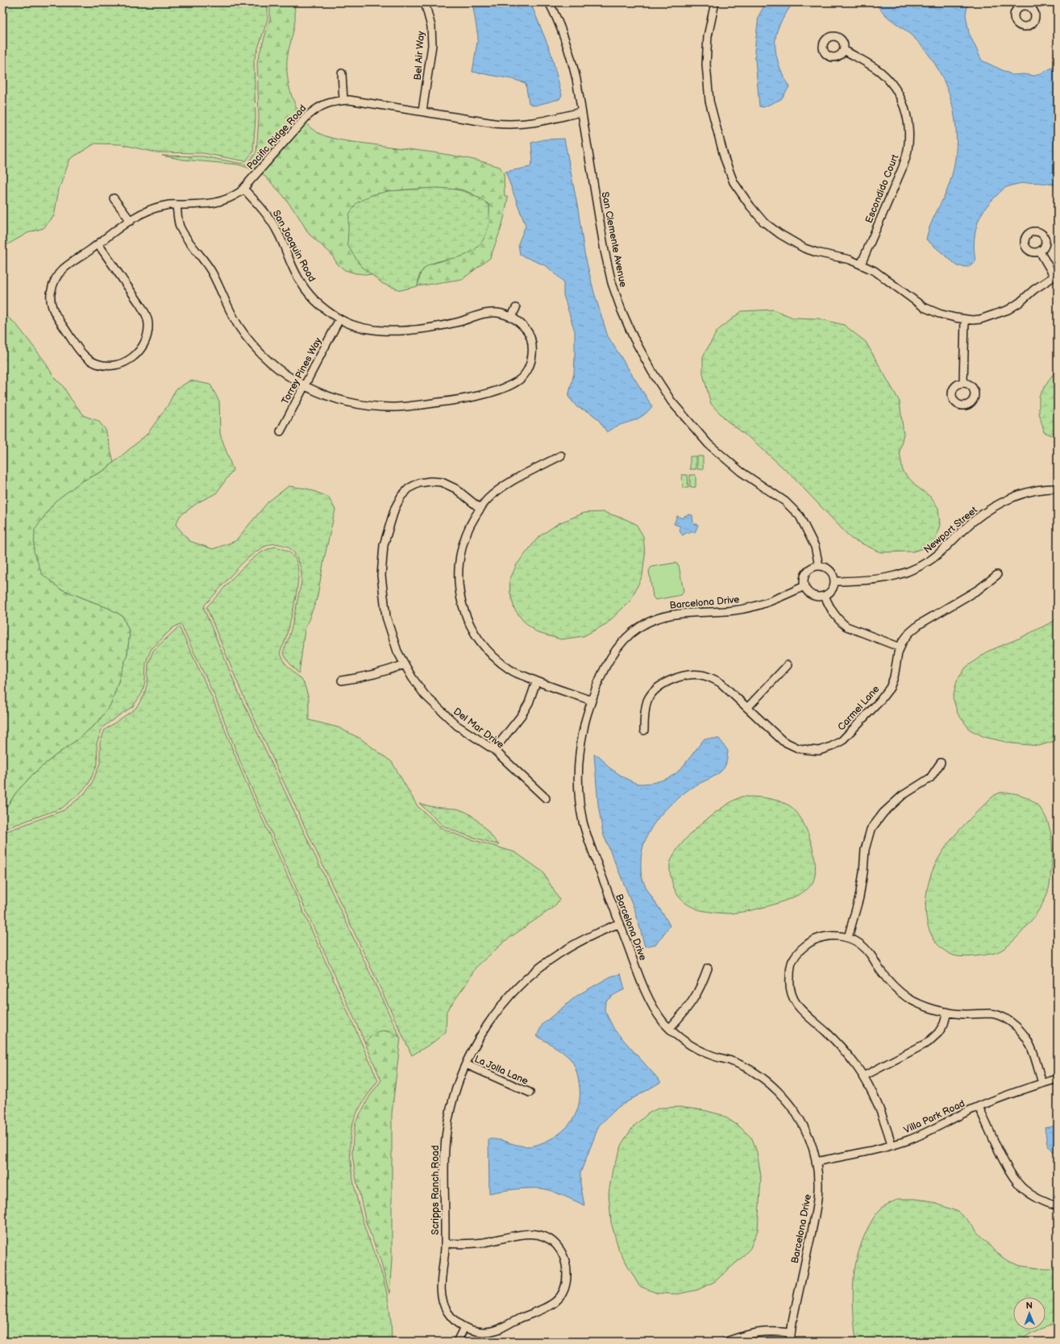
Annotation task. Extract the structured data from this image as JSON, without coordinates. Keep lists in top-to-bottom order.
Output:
{
  "streets": {
    "street": [
      "Bel Air Way",
      "Pacific Ridge Road",
      "Escondido Court",
      "San Clemente Avenue",
      "San Joaquin Road",
      "Torrey Pines Way",
      "Newport Street",
      "Barcelona Drive",
      "Carmel Lane",
      "Del Mar Drive",
      "La Jolla Lane",
      "Villa Park Road",
      "Scripps Ranch Road"
    ]
  },
  "crossings": [
    ["Bel Air Way", "Pacific Ridge Road"],
    ["Pacific Ridge Road", "San Clemente Avenue"],
    ["Pacific Ridge Road", "San Joaquin Road"],
    ["San Clemente Avenue", "Newport Street"],
    ["San Clemente Avenue", "Barcelona Drive"],
    ["San Joaquin Road", "Torrey Pines Way"],
    ["Newport Street", "Barcelona Drive"],
    ["Barcelona Drive", "Villa Park Road"],
    ["Barcelona Drive", "Scripps Ranch Road"],
    ["La Jolla Lane", "Scripps Ranch Road"]
  ],
  "north": "top"
}
